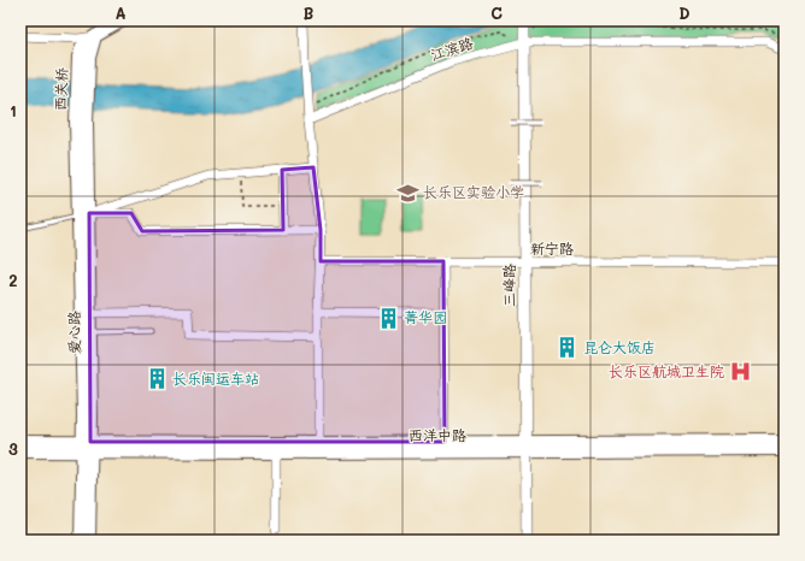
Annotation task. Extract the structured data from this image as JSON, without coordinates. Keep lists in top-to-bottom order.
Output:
{
  "streets": {
    "main road": ["西关桥", "爱心路", "西洋中路"],
    "street": ["江滨路", "新宁路", "三峰路"]
  },
  "crossings": [
    ["江滨路", "三峰路"],
    ["西关桥", "爱心路"],
    ["新宁路", "三峰路"],
    ["三峰路", "西洋中路"],
    ["爱心路", "西洋中路"]
  ],
  "places": {
    "school or university": ["长乐区实验小学"],
    "building": ["菁华园", "昆仑大饭店", "长乐闽运车站"],
    "hospital": ["长乐区航城卫生院"]
  },
  "grid": {
    "columns": [
      "A",
      "B",
      "C",
      "D"
    ],
    "rows": ["1", "2", "3"]
  }
}
